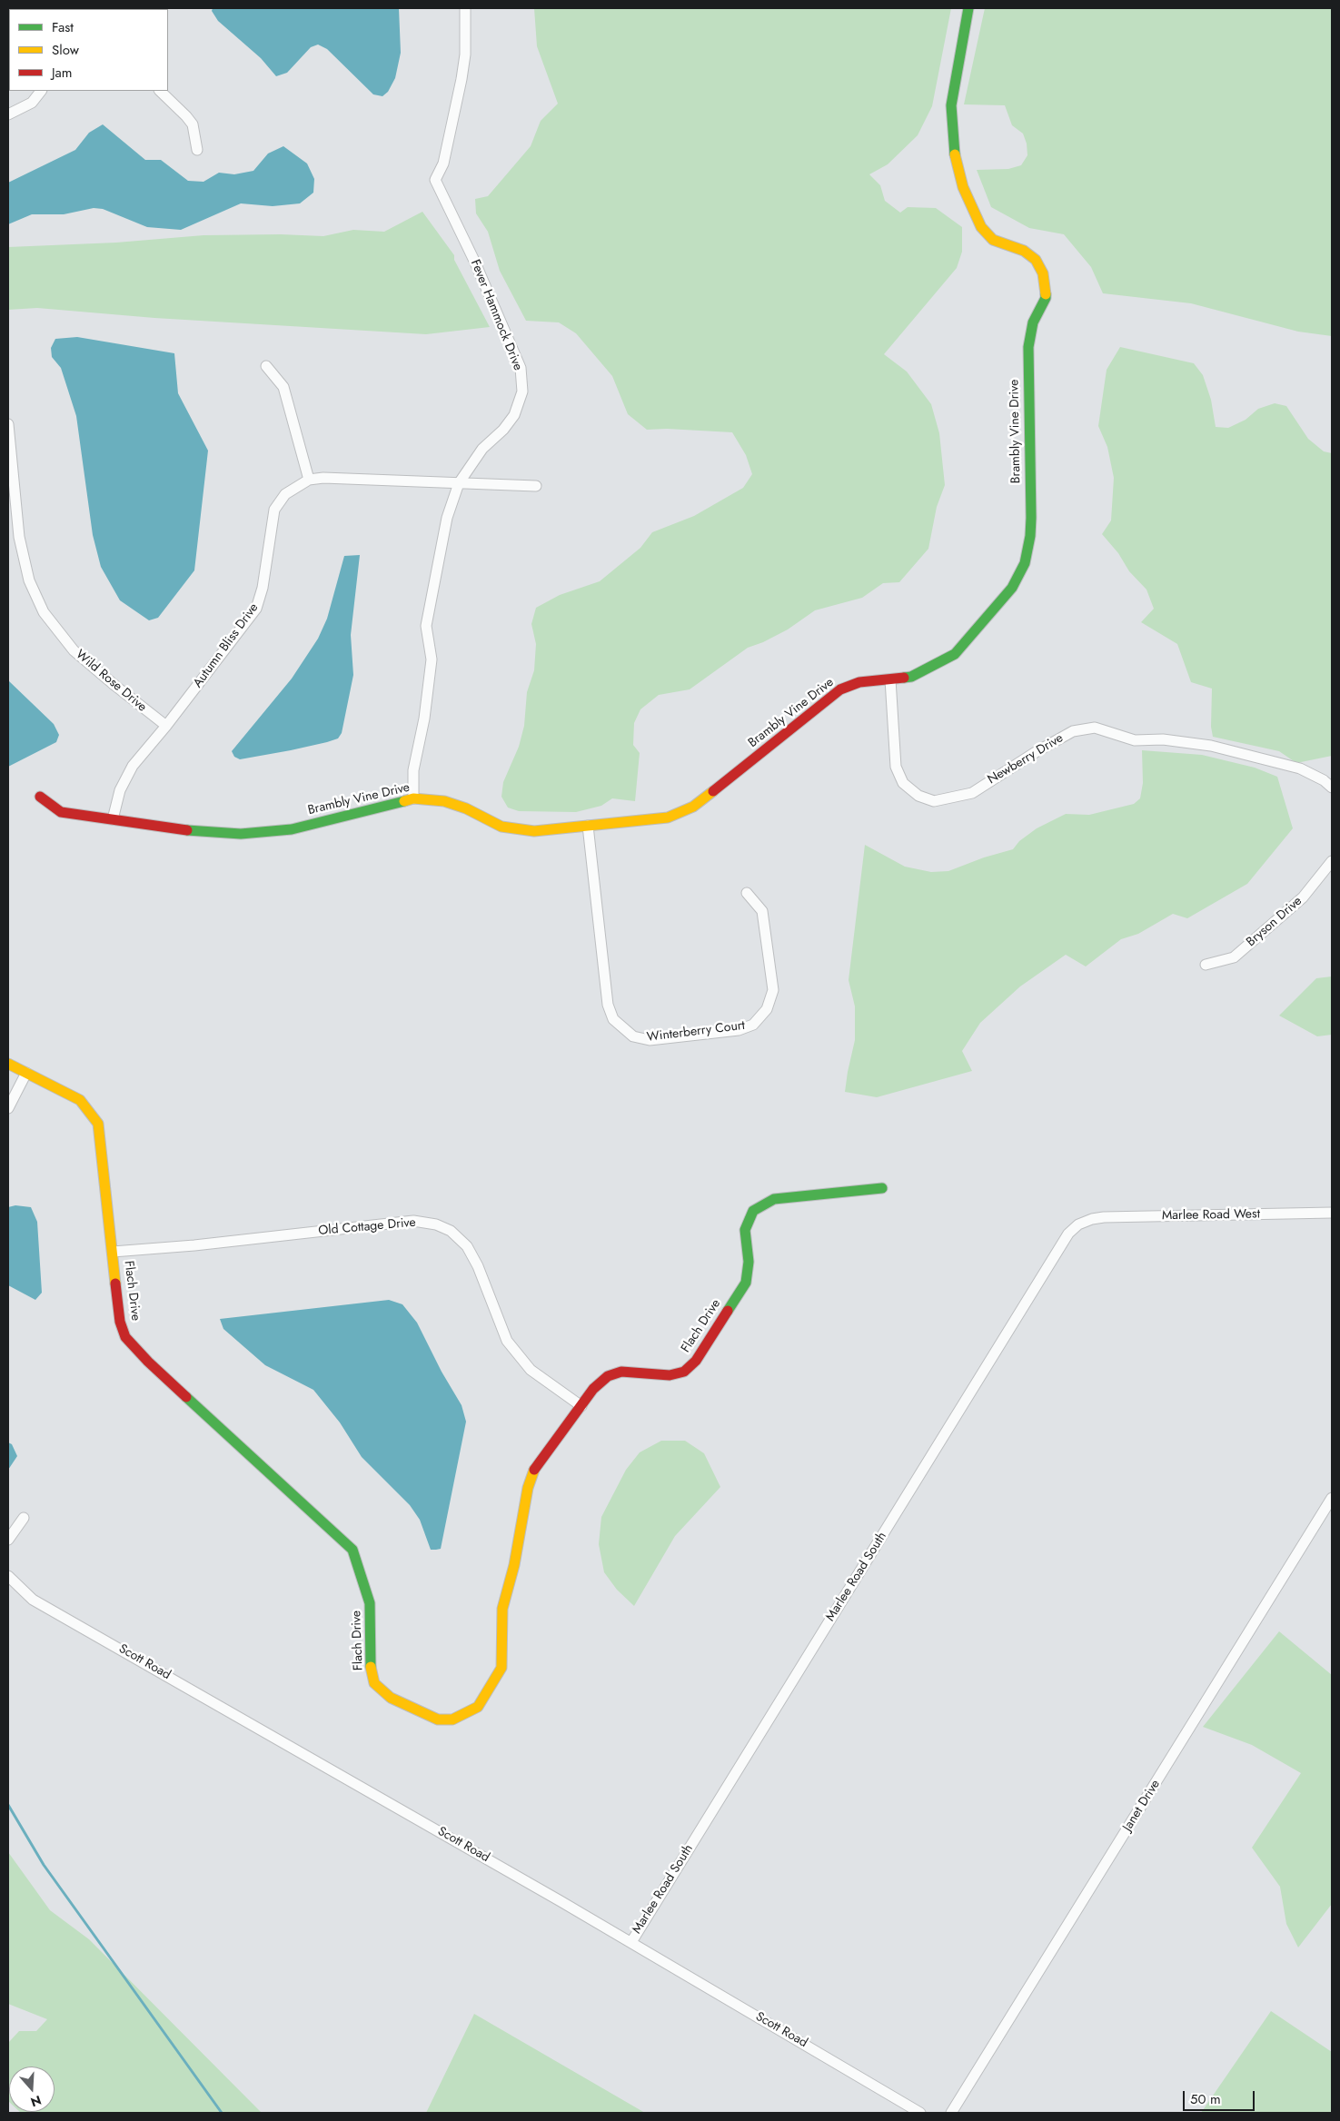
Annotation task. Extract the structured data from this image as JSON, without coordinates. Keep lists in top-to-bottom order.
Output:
{
  "streets": {
    "street": [
      "Fever Hammock Drive",
      "Brambly Vine Drive",
      "Autumn Bliss Drive",
      "Wild Rose Drive",
      "Newberry Drive",
      "Bryson Drive",
      "Winterberry Court",
      "Marlee Road West",
      "Old Cottage Drive",
      "Flach Drive",
      "Marlee Road South",
      "Scott Road",
      "Janet Drive"
    ]
  },
  "crossings": [
    ["Fever Hammock Drive", "Brambly Vine Drive"],
    ["Fever Hammock Drive", "Autumn Bliss Drive"],
    ["Brambly Vine Drive", "Autumn Bliss Drive"],
    ["Brambly Vine Drive", "Newberry Drive"],
    ["Brambly Vine Drive", "Winterberry Court"],
    ["Autumn Bliss Drive", "Wild Rose Drive"],
    ["Marlee Road West", "Marlee Road South"],
    ["Old Cottage Drive", "Flach Drive"],
    ["Marlee Road South", "Scott Road"]
  ],
  "legend": ["Fast", "Slow", "Jam"],
  "scale_bar": "50 m",
  "north": "bottom"
}
